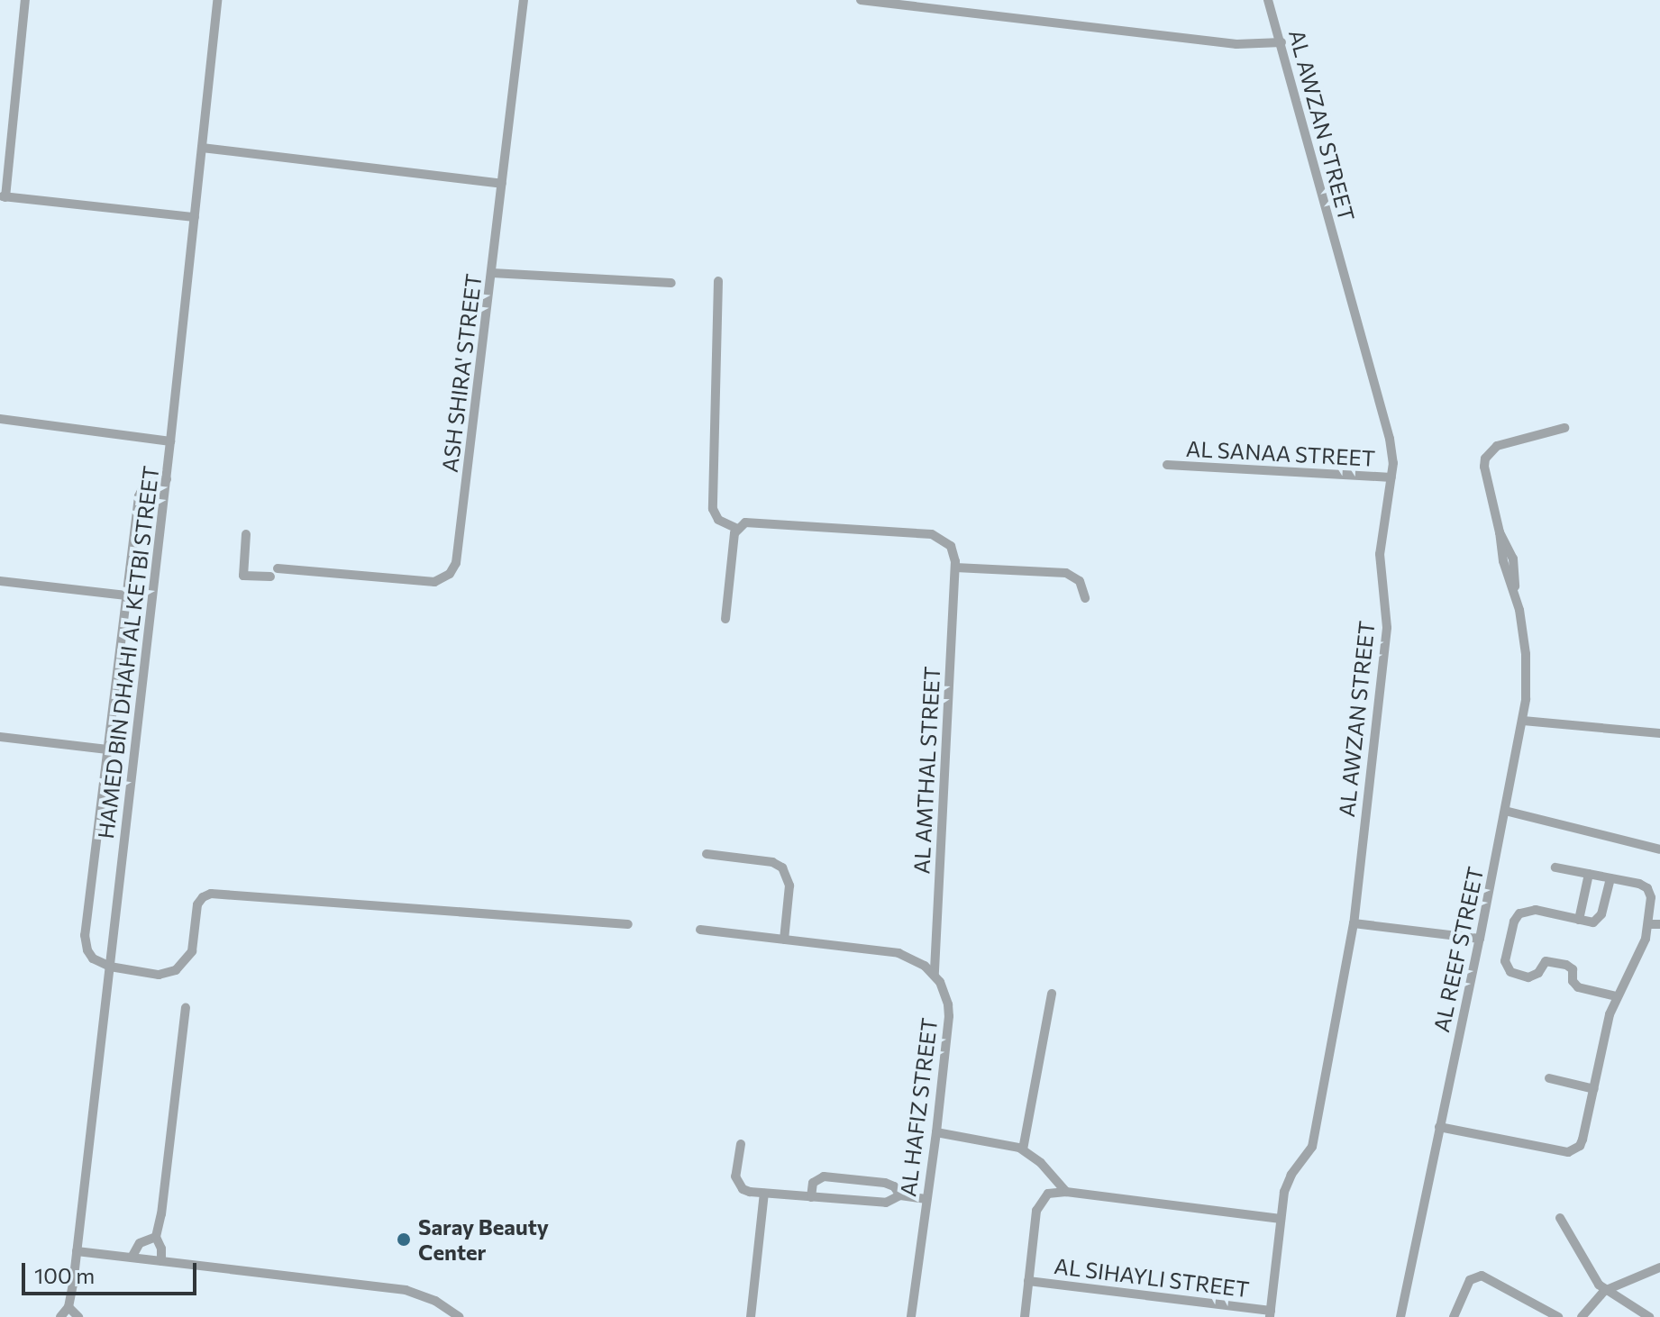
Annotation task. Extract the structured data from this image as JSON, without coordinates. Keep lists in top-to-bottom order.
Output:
{
  "streets": {
    "street": [
      "AL AWZAN STREET",
      "ASH SHIRA' STREET",
      "AL SANAA STREET",
      "HAMED BIN DHAHI AL KETBI STREET",
      "AL AMTHAL STREET",
      "AL REEF STREET",
      "AL HAFIZ STREET",
      "AL SIHAYLI STREET"
    ]
  },
  "crossings": [
    ["AL AWZAN STREET", "AL SANAA STREET"],
    ["AL AWZAN STREET", "AL SIHAYLI STREET"],
    ["AL AMTHAL STREET", "AL HAFIZ STREET"]
  ],
  "places": ["Saray Beauty Center"],
  "scale_bar": "100 m"
}
